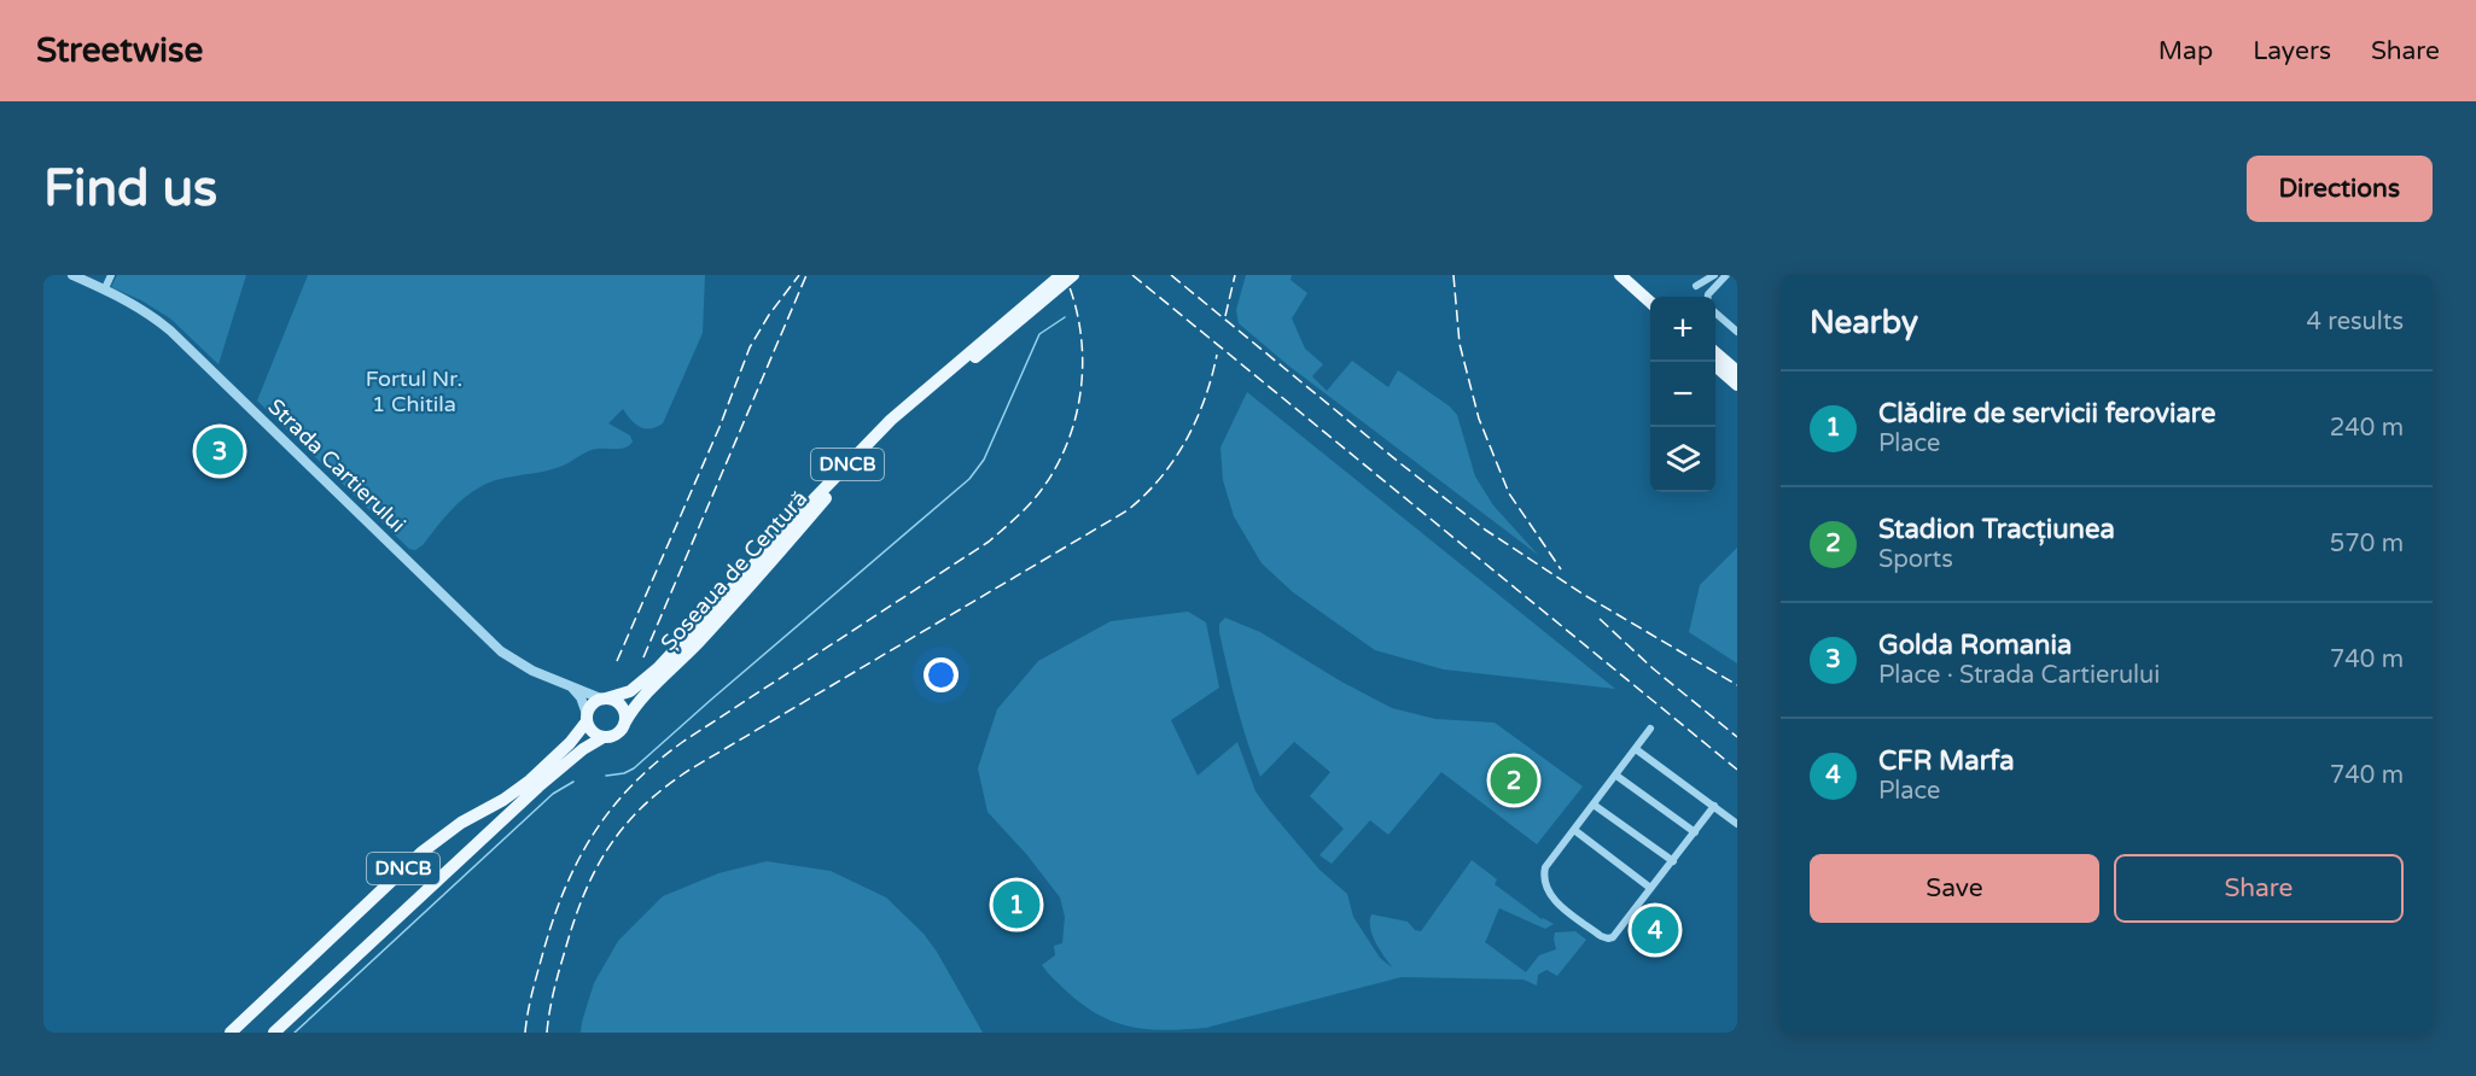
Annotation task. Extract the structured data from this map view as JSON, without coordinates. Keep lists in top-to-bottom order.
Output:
{
  "streets": {
    "main road": ["DNCB", "Șoseaua de Centură"],
    "street": ["Strada Cartierului"]
  },
  "crossings": [
    ["Strada Cartierului", "Șoseaua de Centură"]
  ],
  "parks": ["Fortul Nr. 1 Chitila"],
  "page": {
    "header": "Streetwise",
    "nav": ["Map", "Layers", "Share"],
    "buttons": [
      "Directions",
      ["Save", "Share"]
    ],
    "title": "Find us",
    "heading": ["Nearby", "4 results"],
    "map_buttons": ["+", "−"],
    "list": [
      {
        "mark": "1",
        "name": "Clădire de servicii feroviare",
        "note": "Place",
        "value": "240 m"
      },
      {
        "mark": "2",
        "name": "Stadion Tracțiunea",
        "note": "Sports",
        "value": "570 m"
      },
      {
        "mark": "3",
        "name": "Golda Romania",
        "note": "Place · Strada Cartierului",
        "value": "740 m"
      },
      {
        "mark": "4",
        "name": "CFR Marfa",
        "note": "Place",
        "value": "740 m"
      }
    ],
    "pins": [
      "3",
      "2",
      "1",
      "4"
    ]
  }
}
